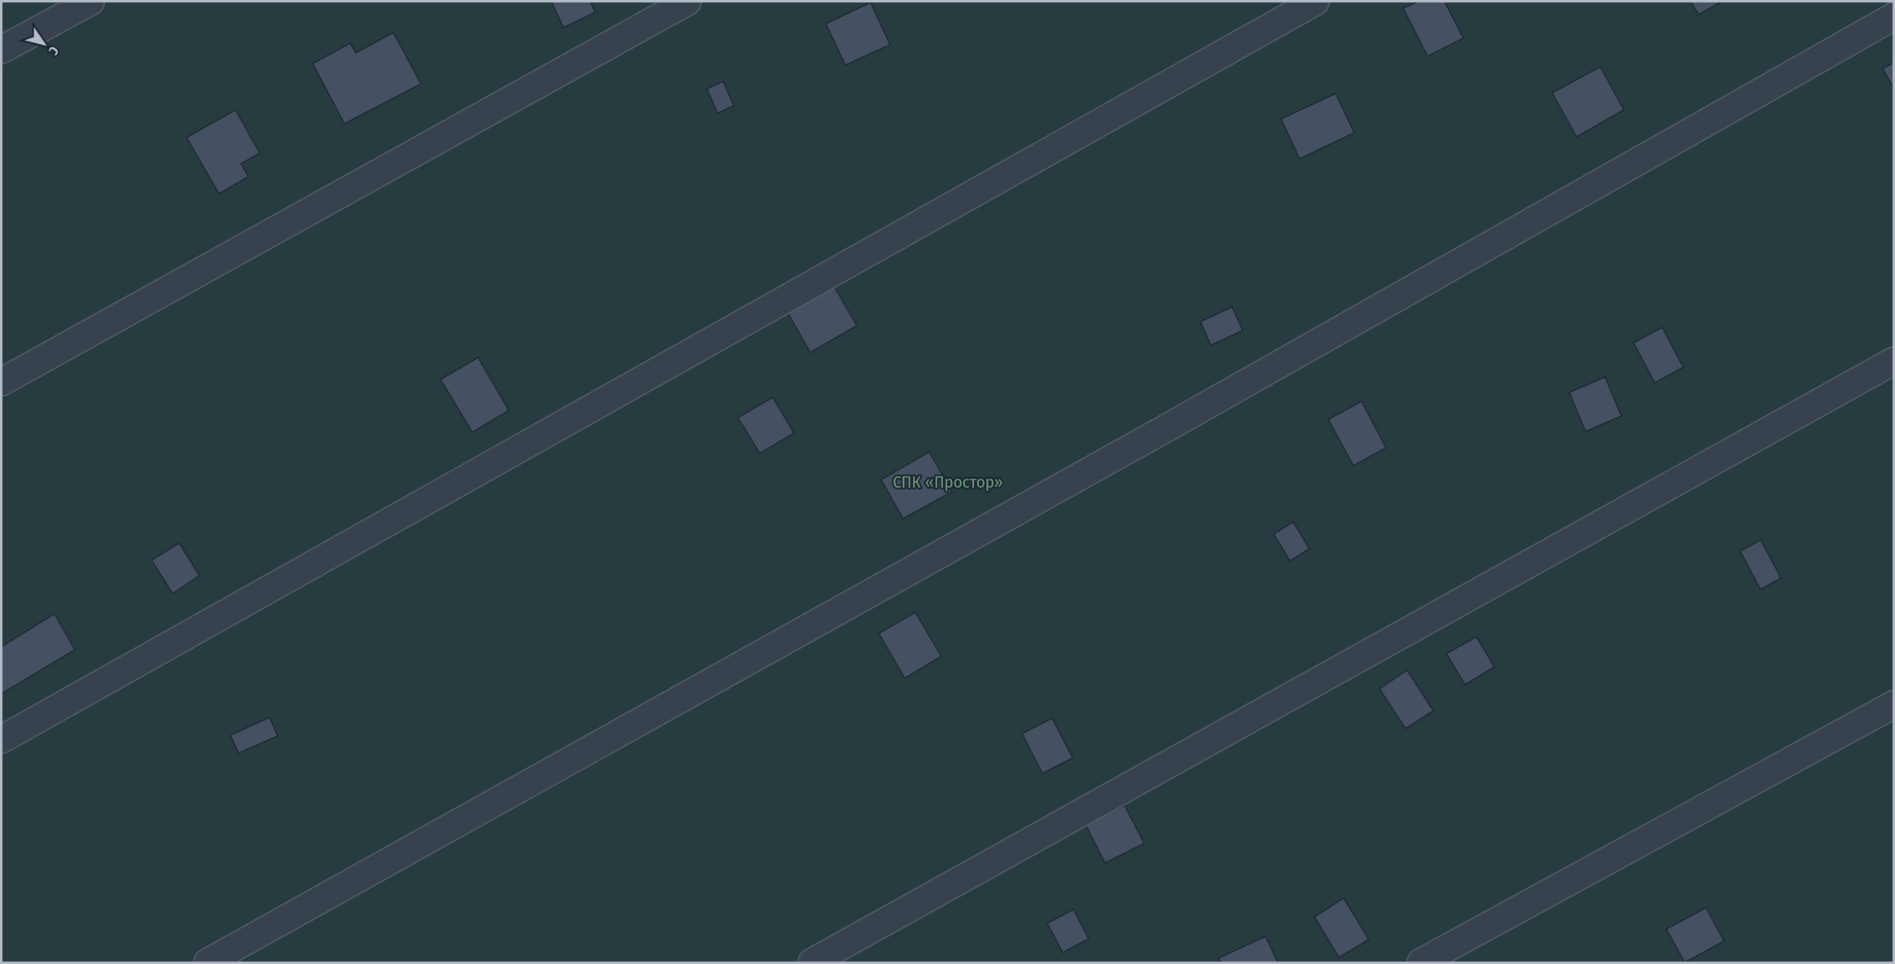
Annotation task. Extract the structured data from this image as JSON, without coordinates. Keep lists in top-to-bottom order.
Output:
{
  "parks": ["СПК «Простор»"],
  "north": "bottom right"
}
